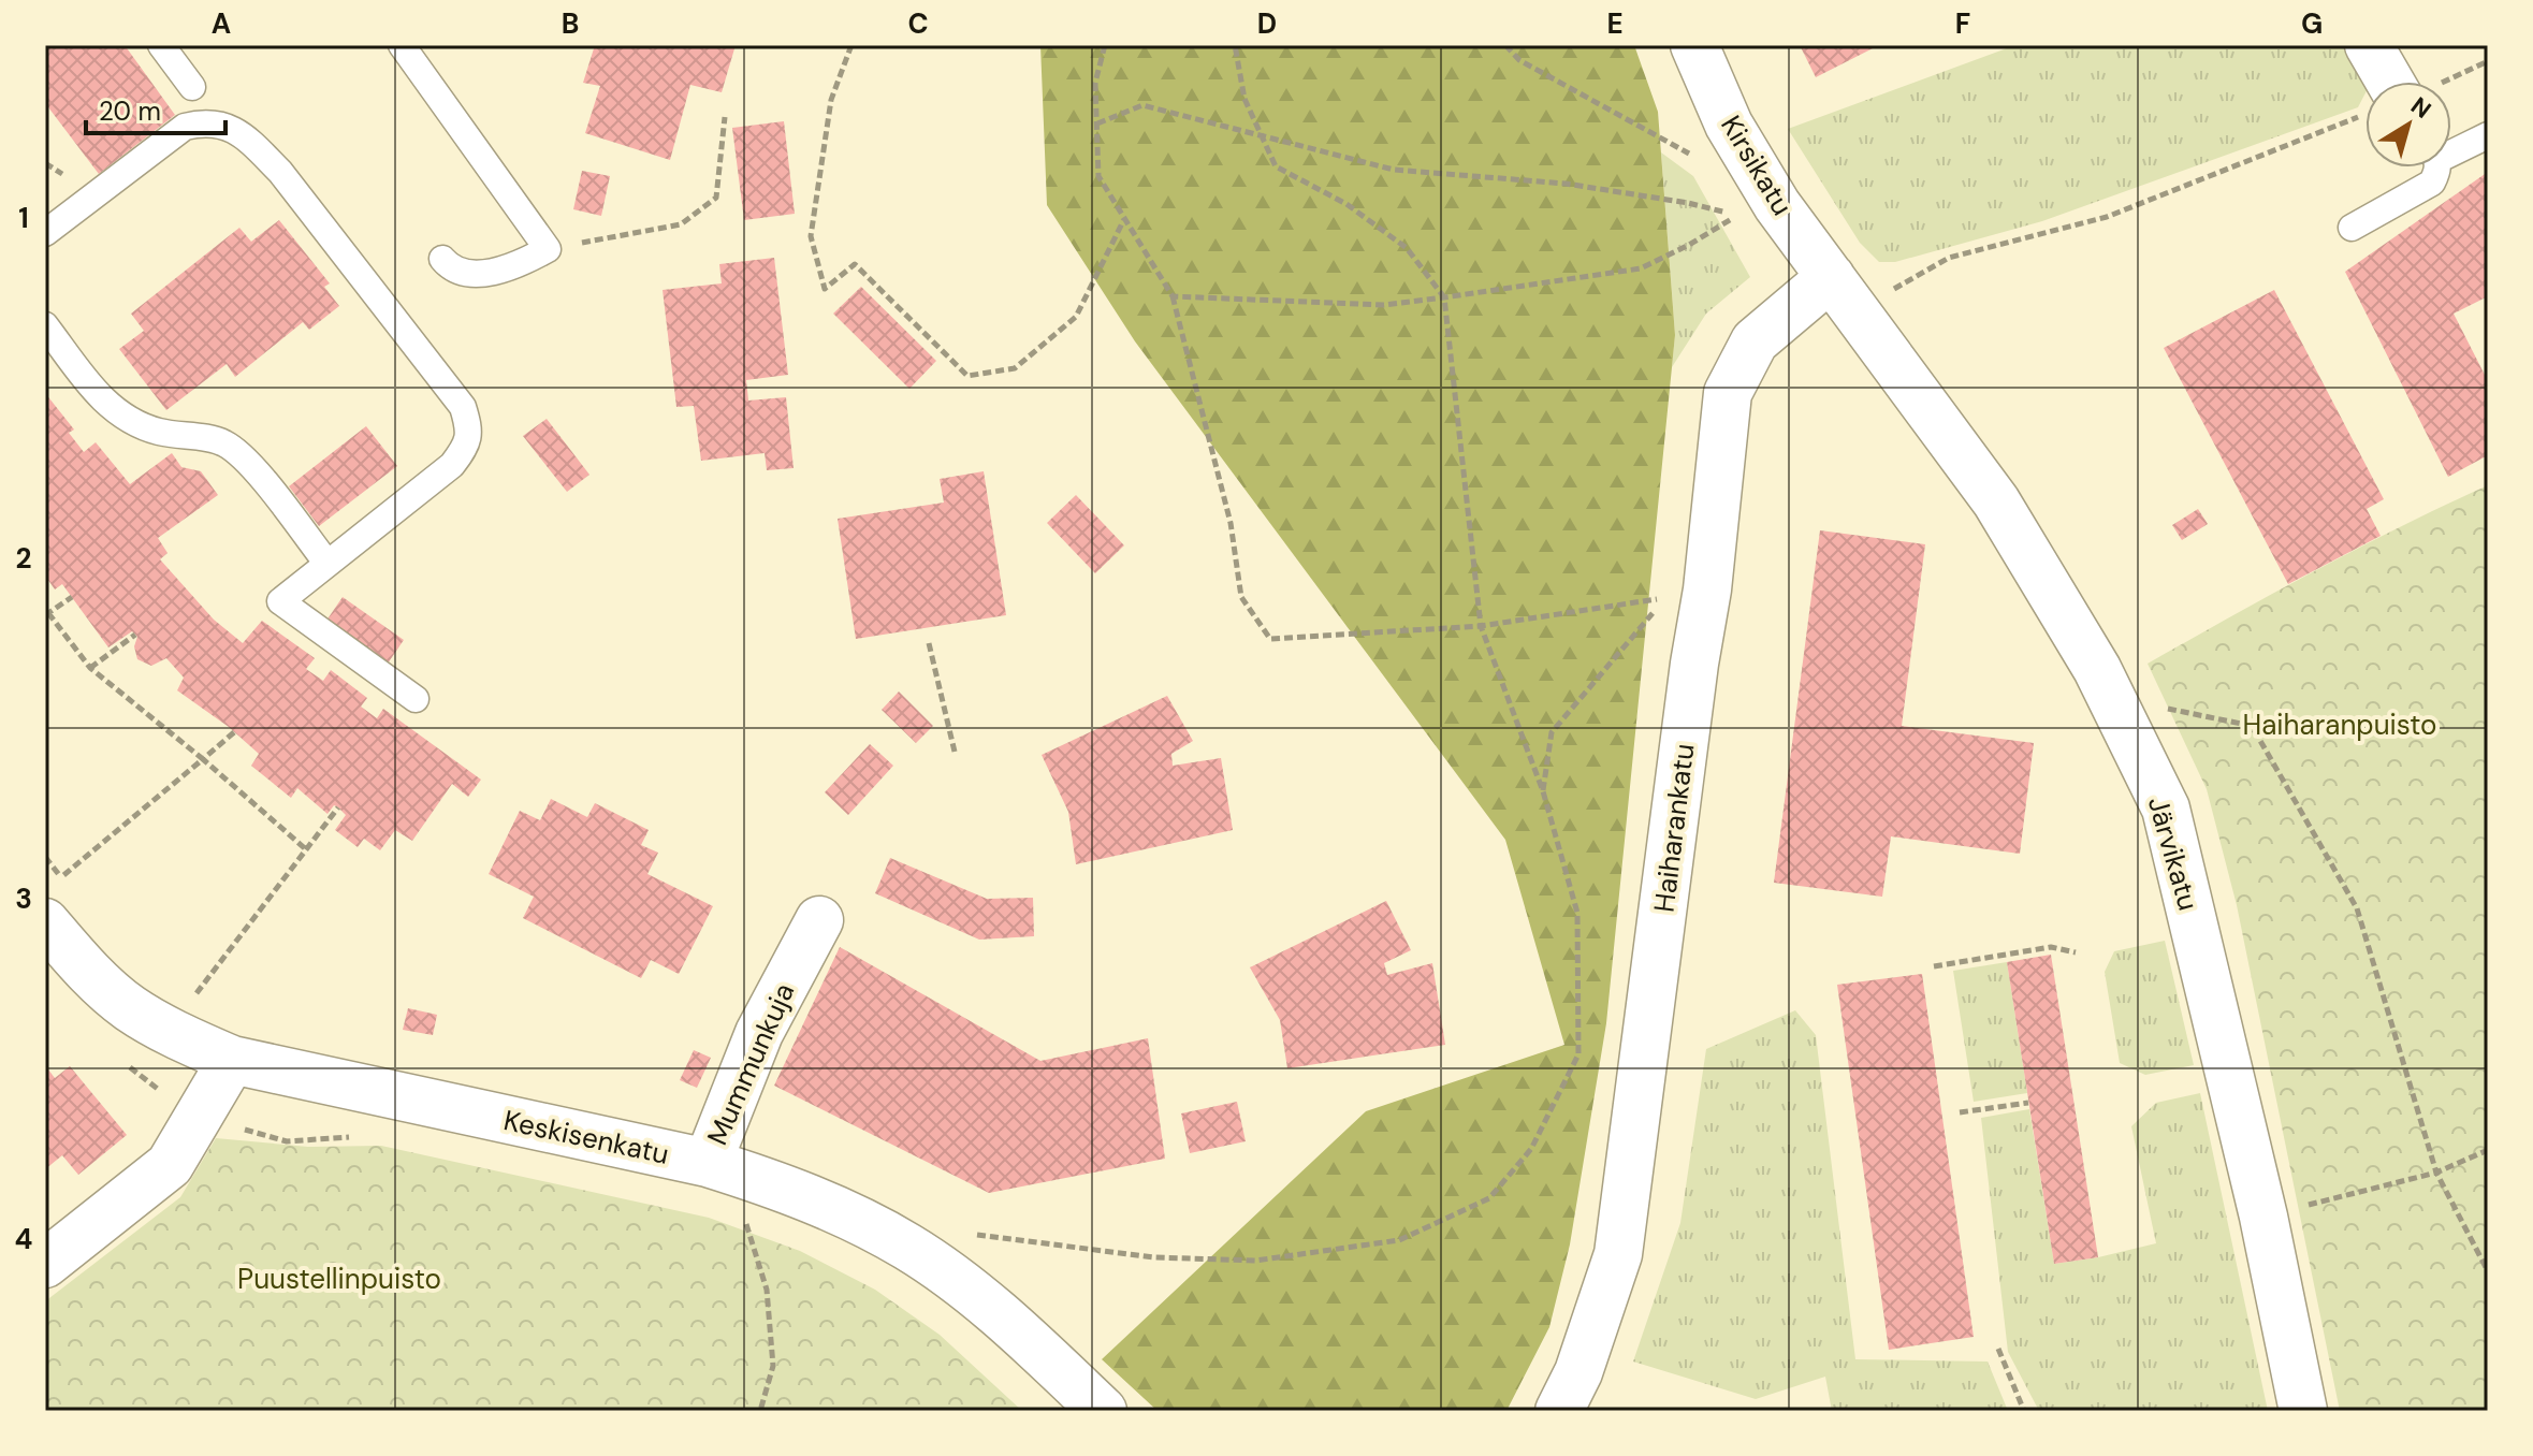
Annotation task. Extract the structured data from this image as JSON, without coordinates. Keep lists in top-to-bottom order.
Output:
{
  "streets": {
    "street": [
      "Kirsikatu",
      "Haiharankatu",
      "Järvikatu",
      "Mummunkuja",
      "Keskisenkatu"
    ]
  },
  "crossings": [
    ["Kirsikatu", "Haiharankatu"],
    ["Kirsikatu", "Järvikatu"],
    ["Haiharankatu", "Järvikatu"],
    ["Mummunkuja", "Keskisenkatu"]
  ],
  "parks": ["Haiharanpuisto", "Puustellinpuisto"],
  "scale_bar": "20 m",
  "north": "top right",
  "grid": {
    "columns": [
      "A",
      "B",
      "C",
      "D",
      "E",
      "F",
      "G"
    ],
    "rows": [
      "1",
      "2",
      "3",
      "4"
    ]
  }
}
